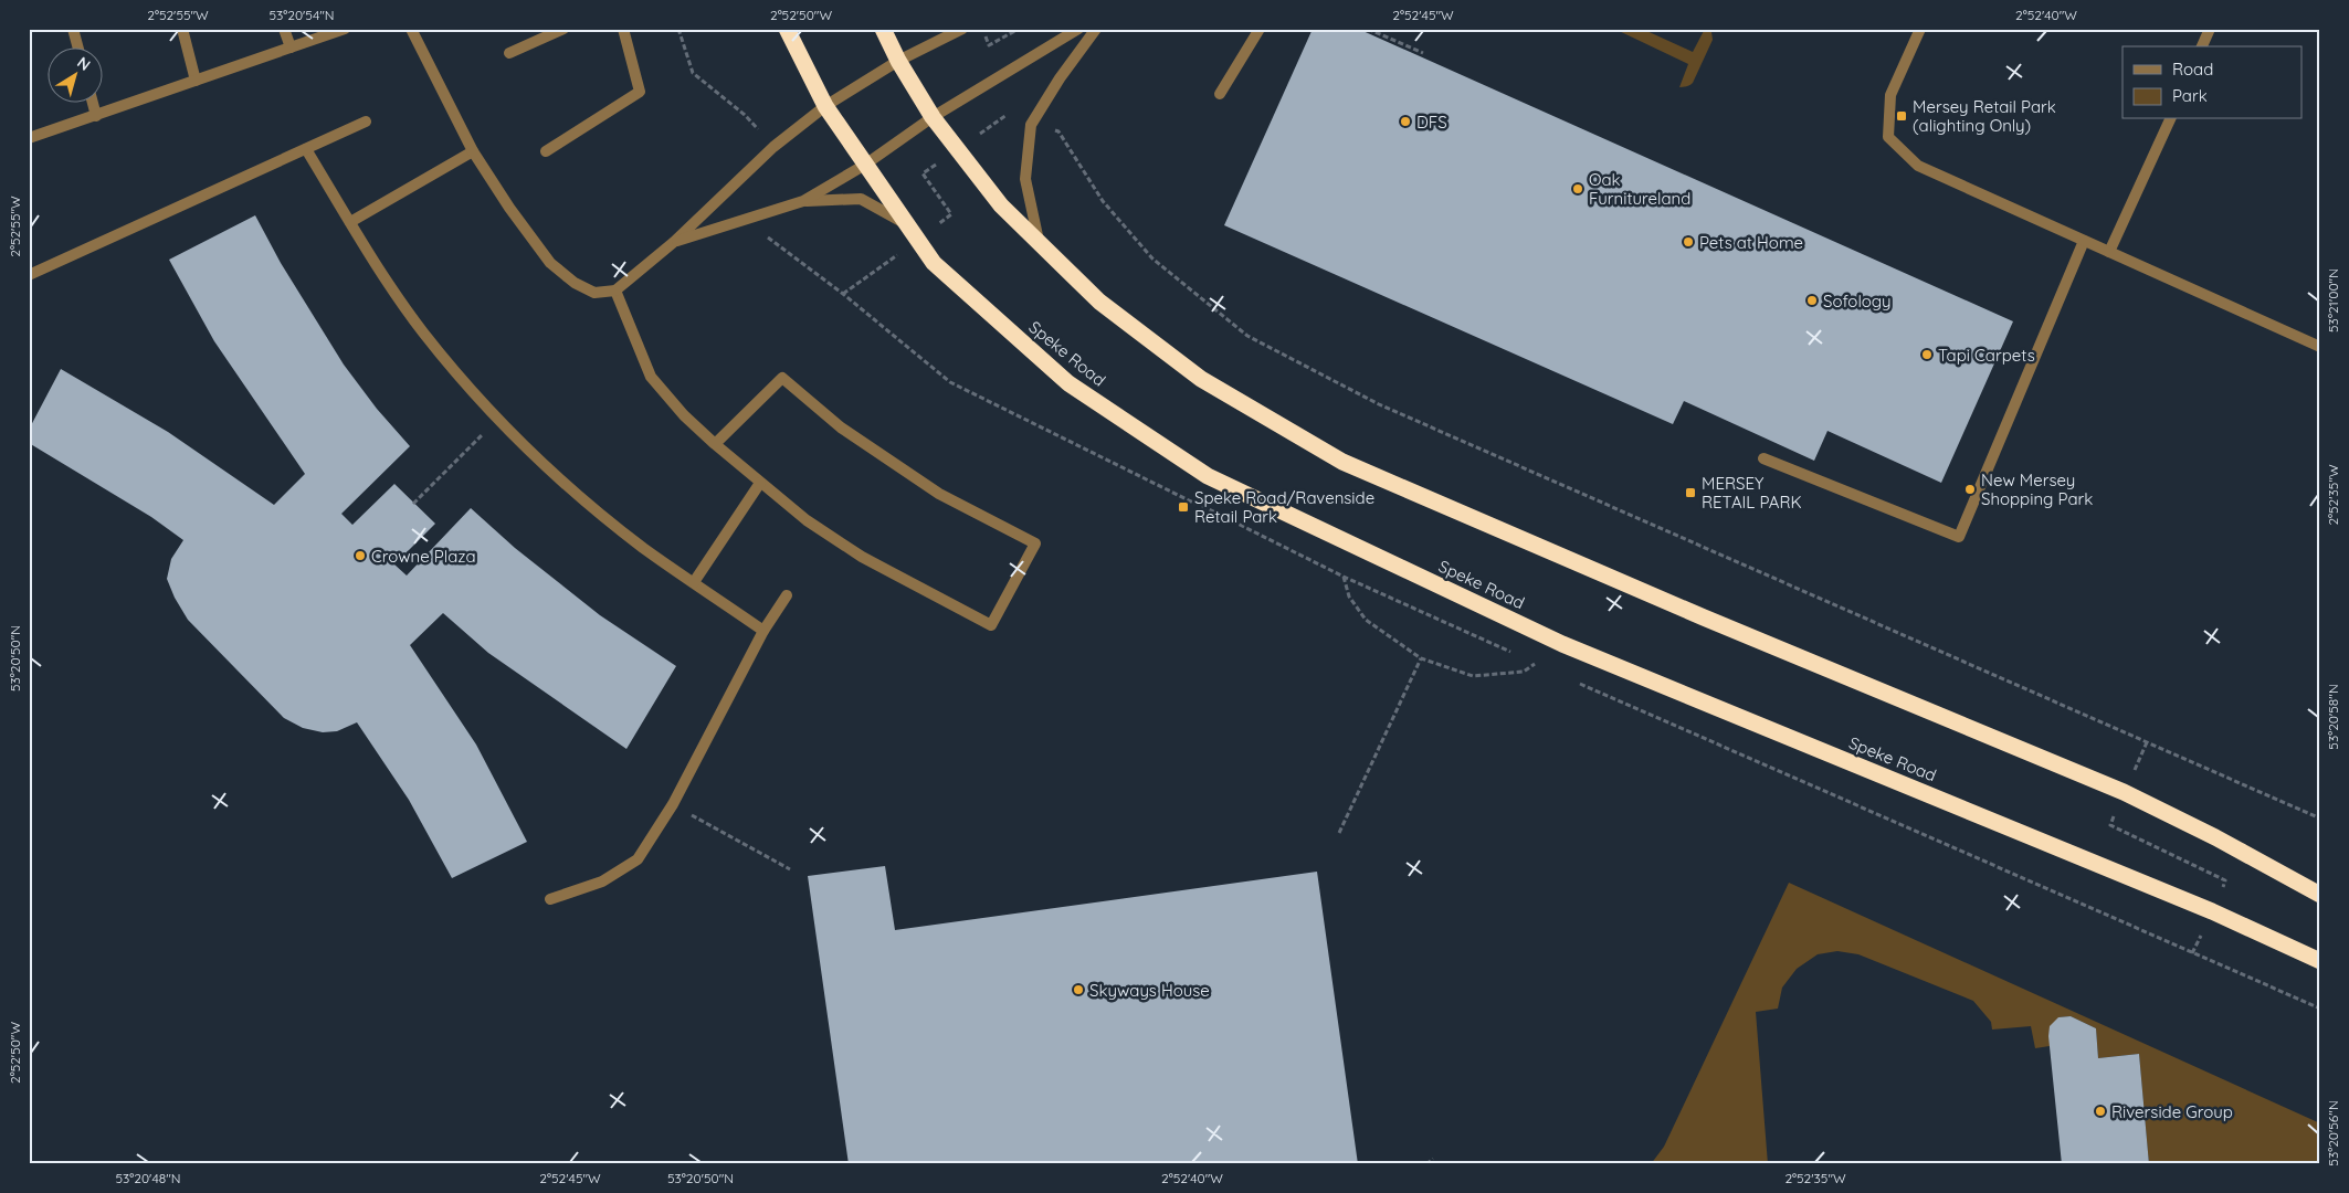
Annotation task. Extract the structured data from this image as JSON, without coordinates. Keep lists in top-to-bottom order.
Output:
{
  "streets": {
    "highway": ["Speke Road"]
  },
  "places": {
    "transit": ["Mersey Retail Park (alighting Only)", "MERSEY RETAIL PARK", "Speke Road/Ravenside Retail Park"],
    "other": [
      "DFS",
      "Oak Furnitureland",
      "Pets at Home",
      "Sofology",
      "Tapi Carpets",
      "New Mersey Shopping Park",
      "Crowne Plaza",
      "Skyways House",
      "Riverside Group"
    ]
  },
  "legend": ["Road", "Park"],
  "north": "top right",
  "coordinates": [
    "2°52'55\"W",
    "53°20'54\"N",
    "2°52'50\"W",
    "2°52'45\"W",
    "2°52'40\"W",
    "53°21'00\"N",
    "2°52'35\"W",
    "53°20'50\"N",
    "53°20'58\"N",
    "53°20'56\"N",
    "53°20'48\"N"
  ]
}
